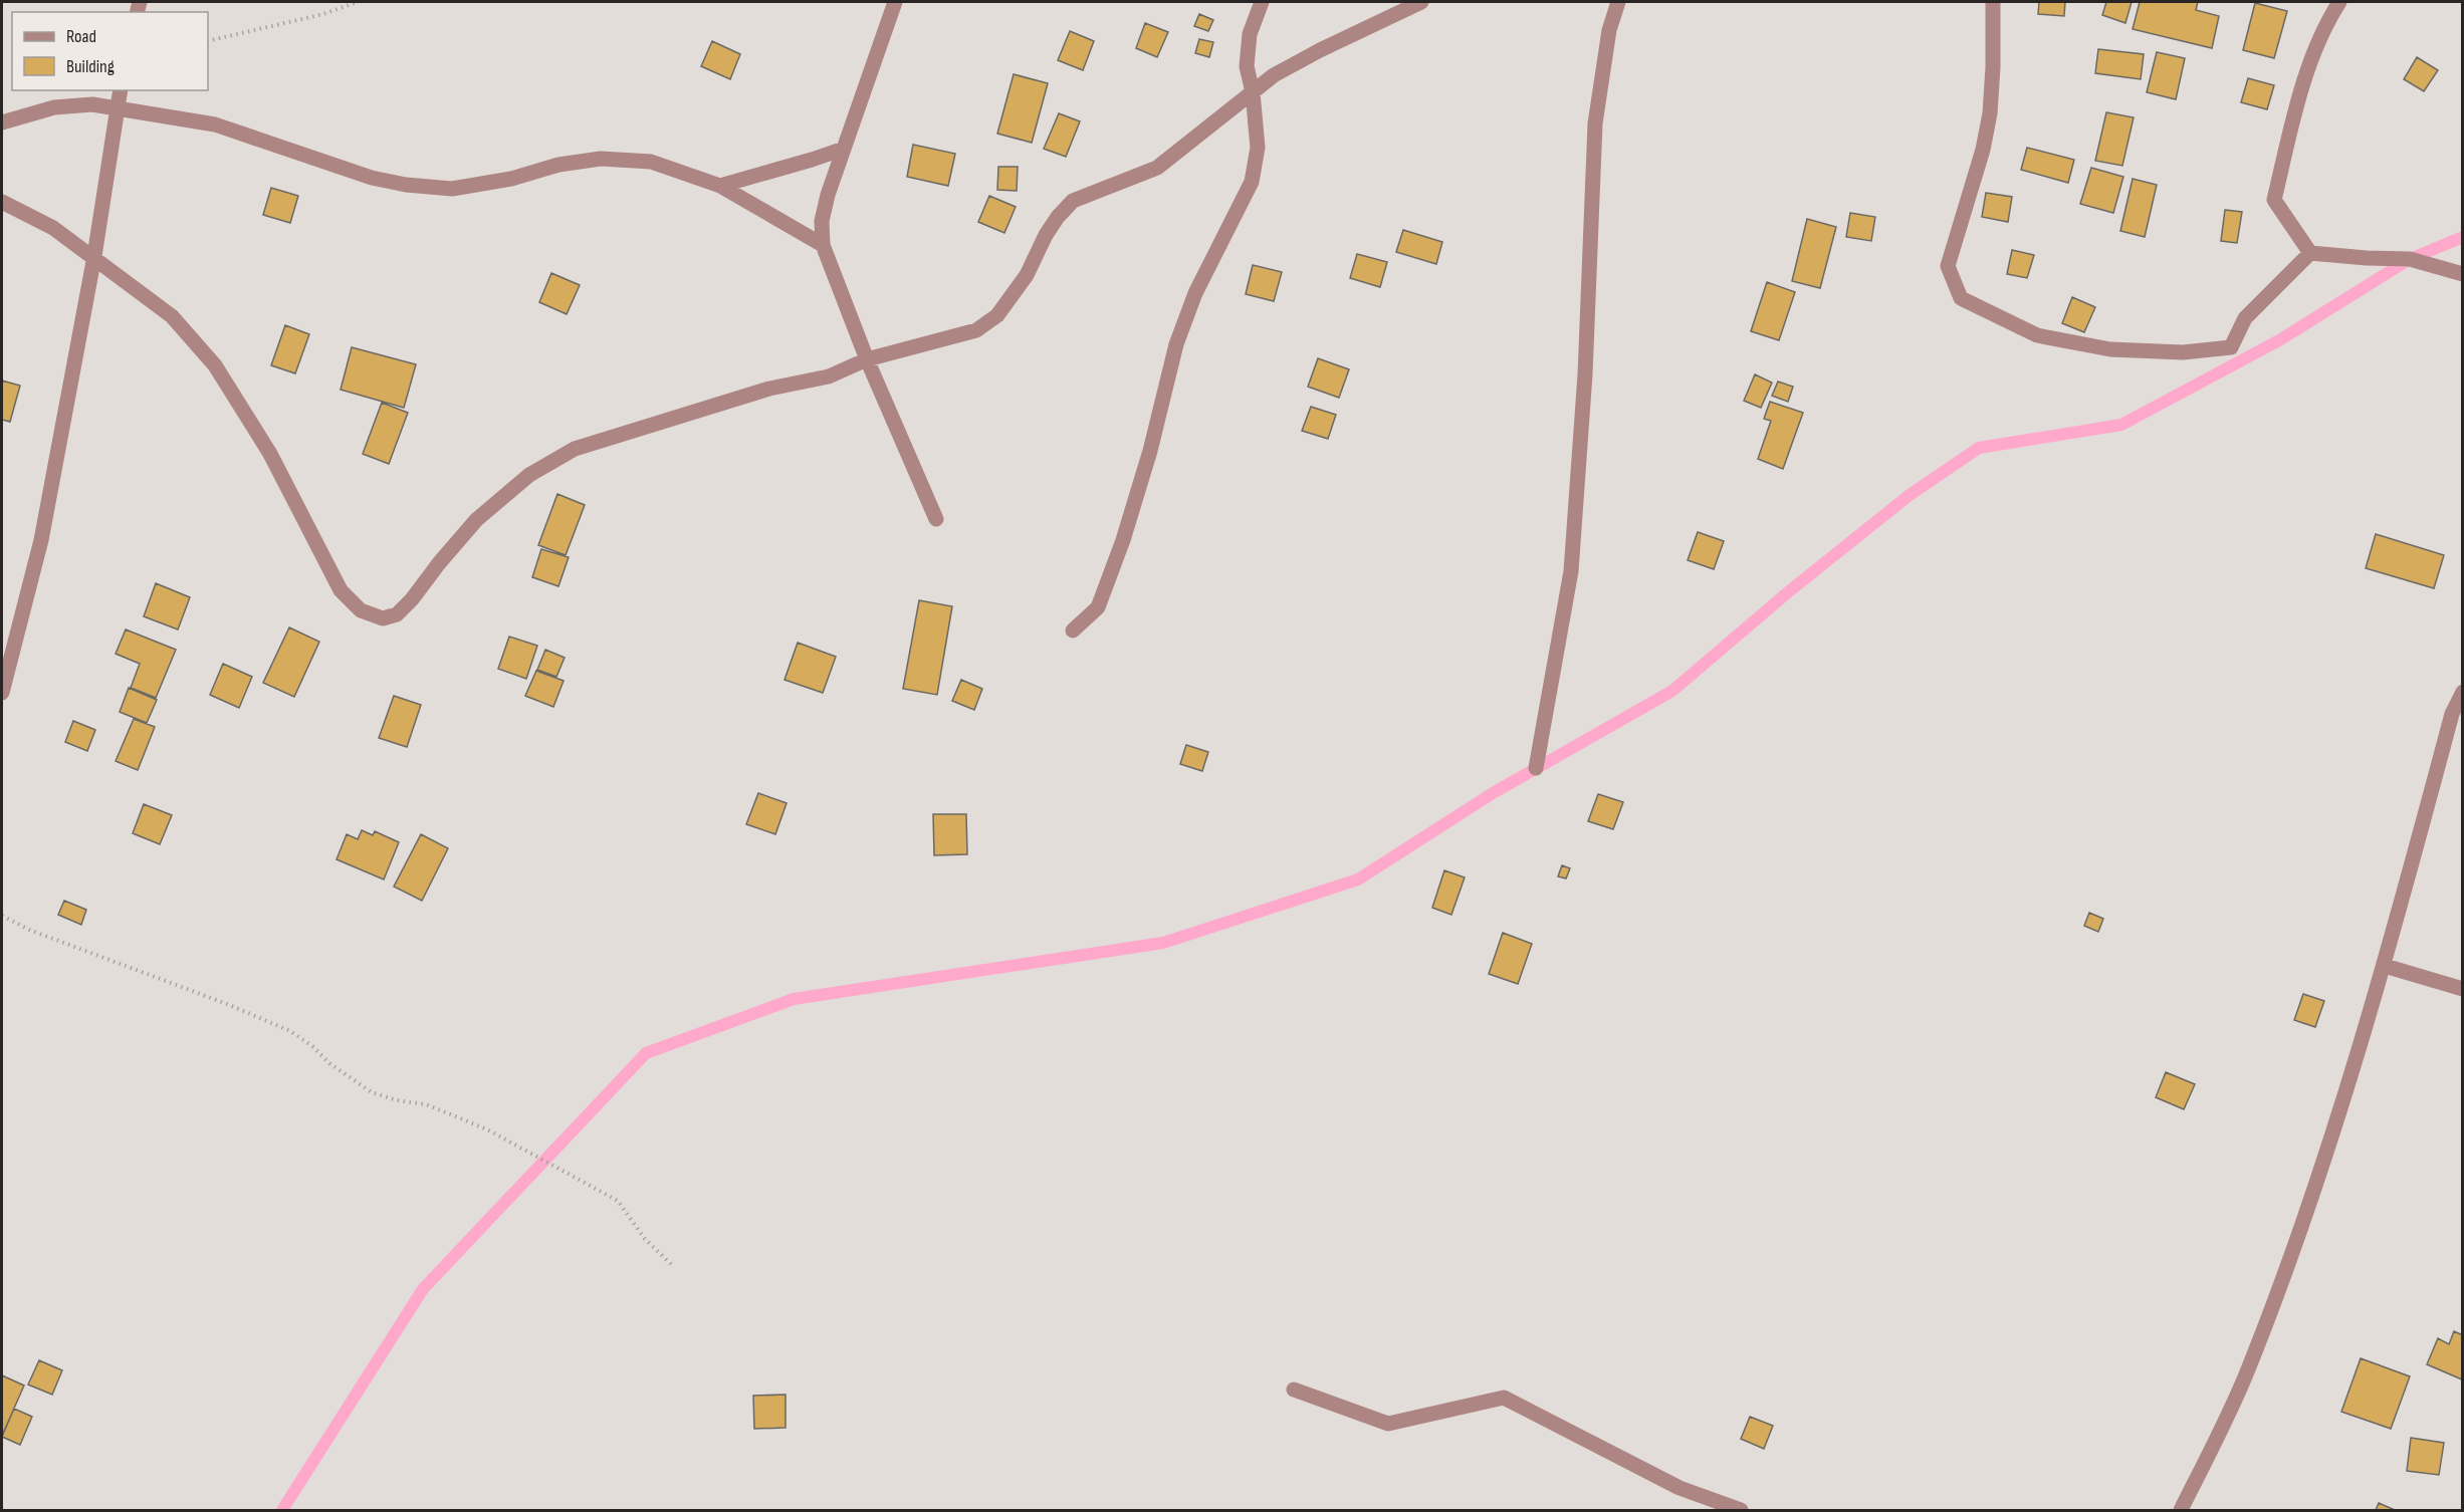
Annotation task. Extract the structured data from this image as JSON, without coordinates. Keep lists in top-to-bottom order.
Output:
{
  "legend": ["Road", "Building"]
}
